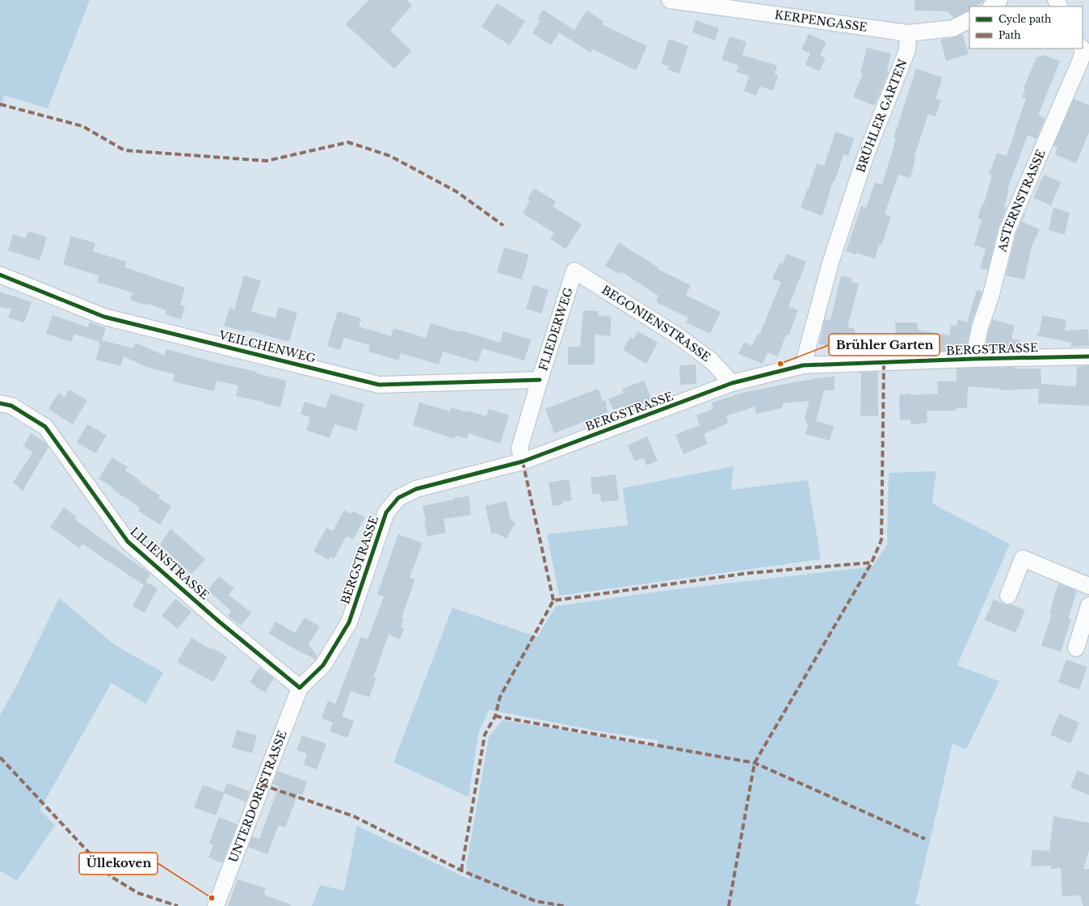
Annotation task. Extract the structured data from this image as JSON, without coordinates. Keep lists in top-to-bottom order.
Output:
{
  "streets": {
    "street": [
      "KERPENGASSE",
      "BRÜHLER GARTEN",
      "ASTERNSTRASSE",
      "BEGONIENSTRASSE",
      "FLIEDERWEG",
      "VEILCHENWEG",
      "BERGSTRASSE",
      "LILIENSTRASSE",
      "UNTERDORFSTRASSE"
    ]
  },
  "crossings": [
    ["KERPENGASSE", "BRÜHLER GARTEN"],
    ["BRÜHLER GARTEN", "BERGSTRASSE"],
    ["ASTERNSTRASSE", "BERGSTRASSE"],
    ["BEGONIENSTRASSE", "FLIEDERWEG"],
    ["BEGONIENSTRASSE", "BERGSTRASSE"],
    ["FLIEDERWEG", "VEILCHENWEG"],
    ["FLIEDERWEG", "BERGSTRASSE"],
    ["BERGSTRASSE", "LILIENSTRASSE"],
    ["BERGSTRASSE", "UNTERDORFSTRASSE"],
    ["LILIENSTRASSE", "UNTERDORFSTRASSE"]
  ],
  "places": ["Brühler Garten", "Üllekoven"],
  "legend": ["Cycle path", "Path"]
}
